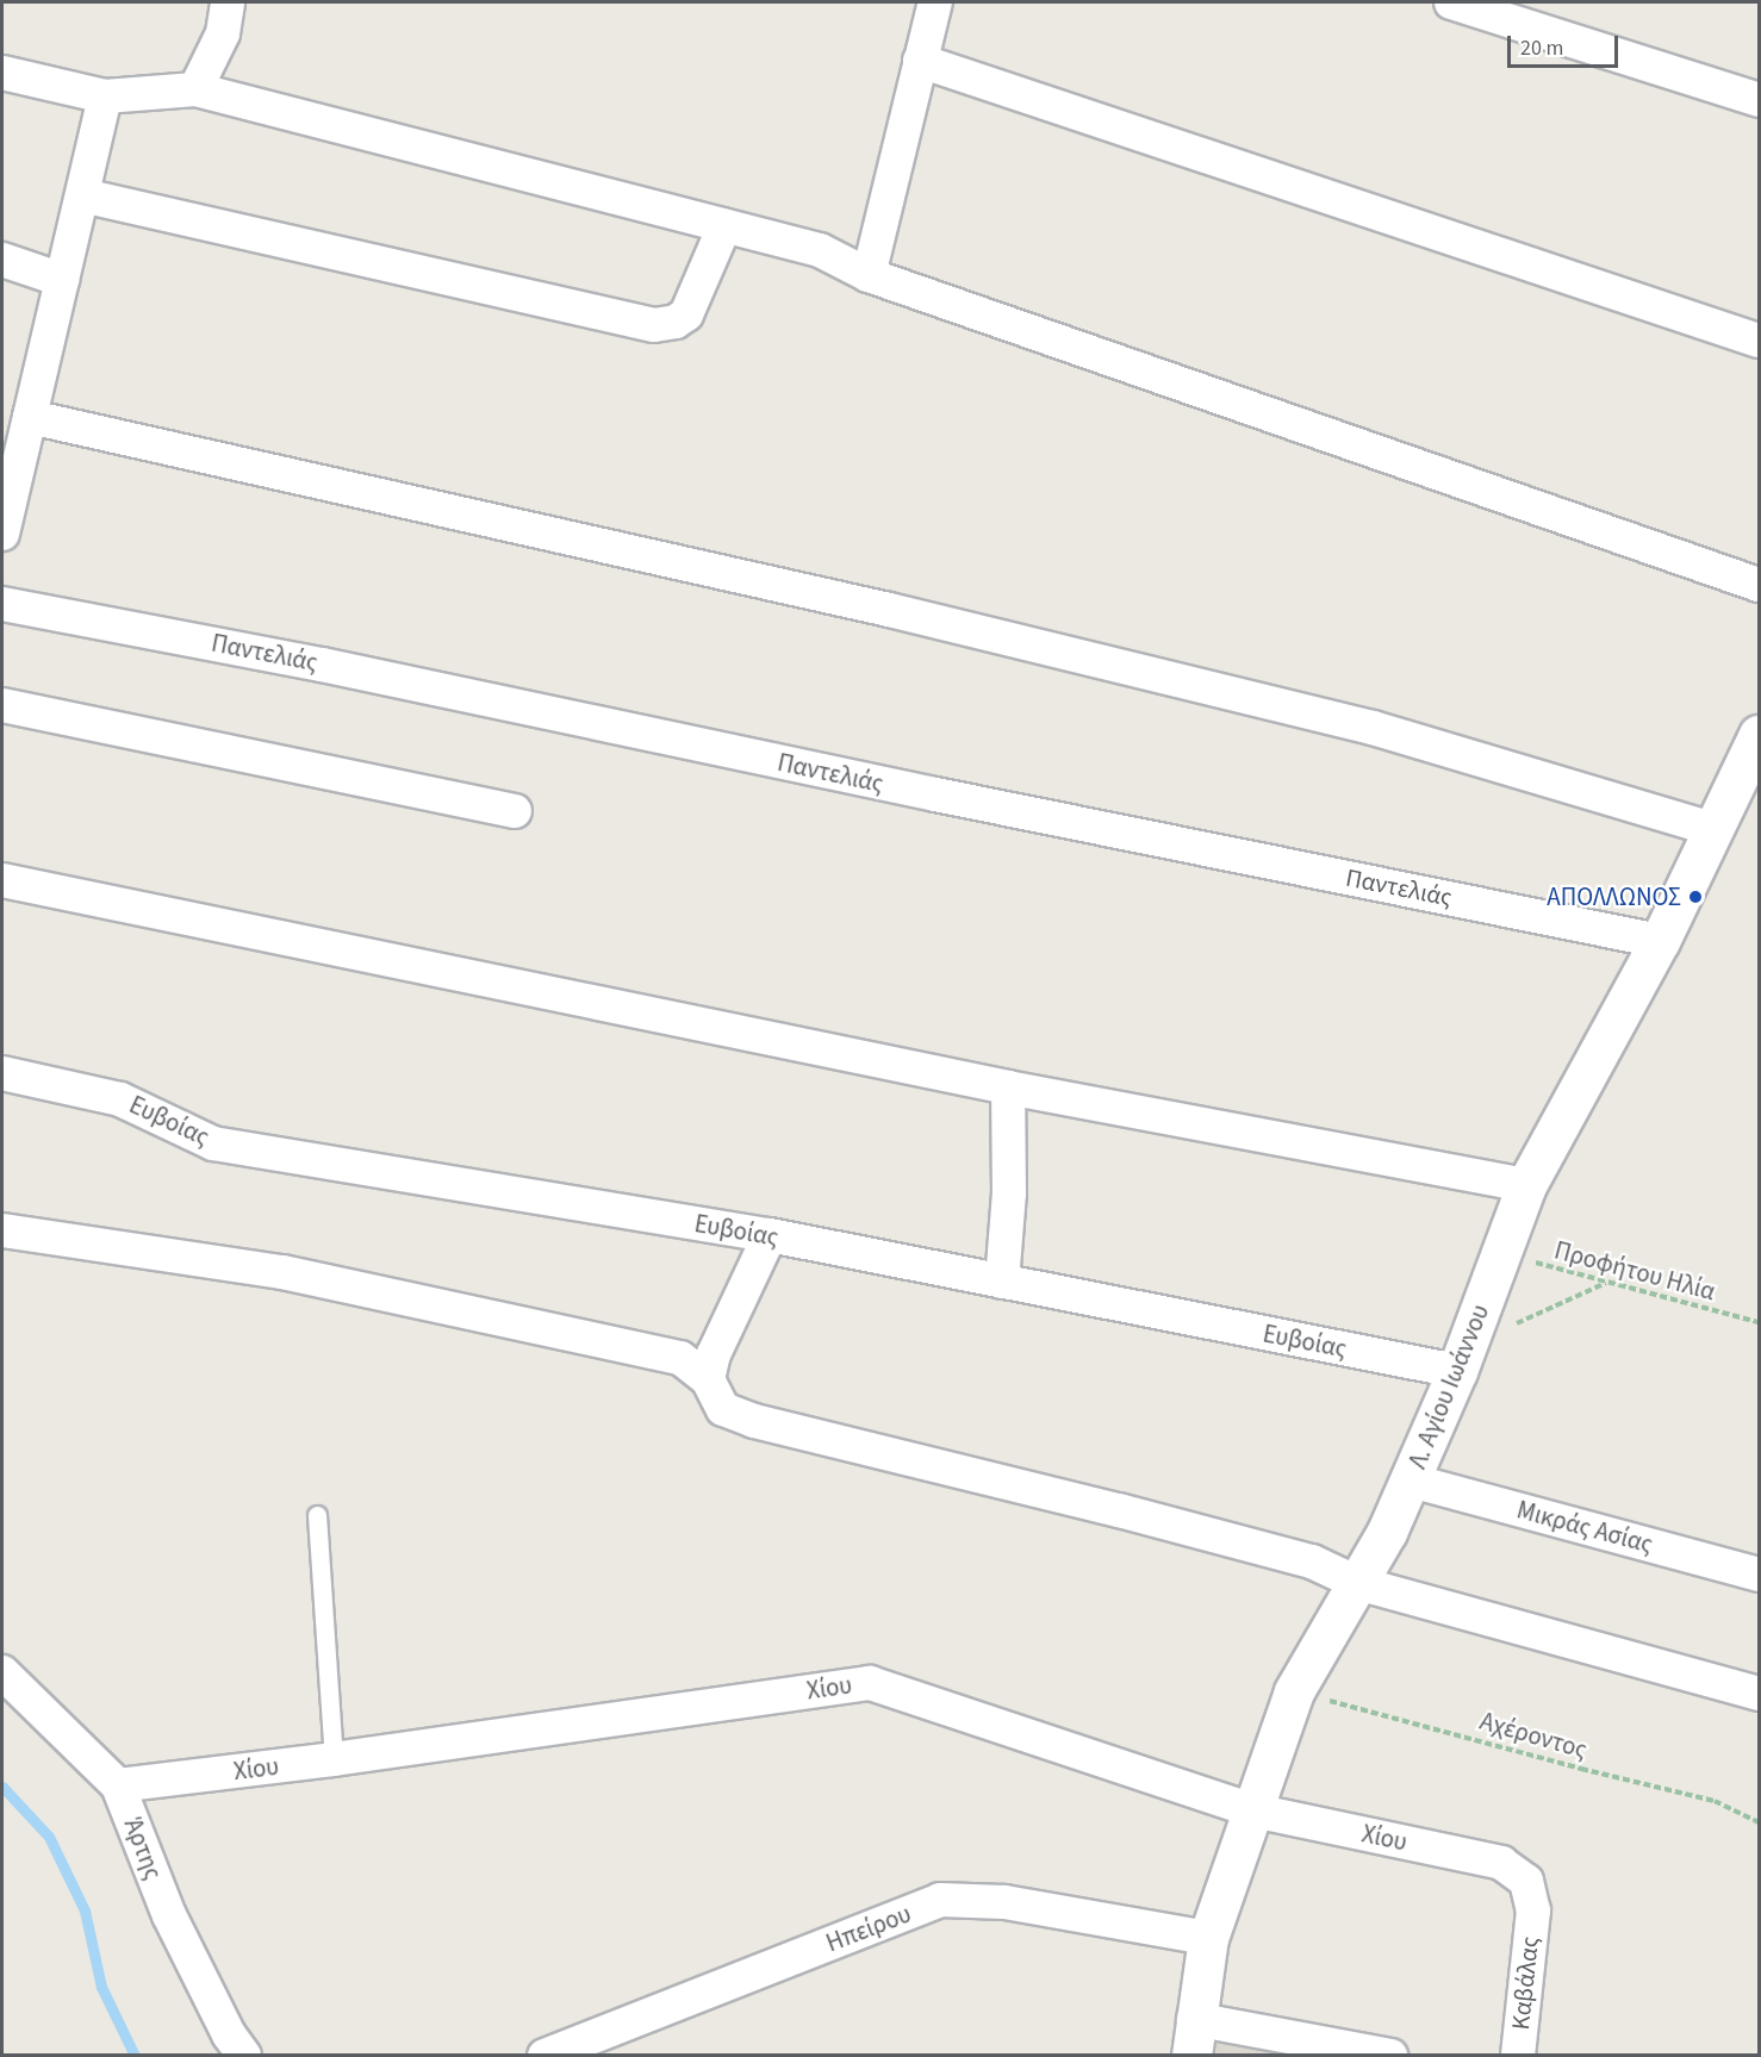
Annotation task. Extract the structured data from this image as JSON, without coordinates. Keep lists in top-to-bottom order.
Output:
{
  "streets": {
    "street": [
      "Παντελιάς",
      "Ευβοίας",
      "Λ. Αγίου Ιωάννου",
      "Μικράς Ασίας",
      "Χίου",
      "Άρτης",
      "Ηπείρου",
      "Καβάλας"
    ],
    "path": ["Προφήτου Ηλία", "Αχέροντος"]
  },
  "crossings": [
    ["Παντελιάς", "Λ. Αγίου Ιωάννου"],
    ["Ευβοίας", "Λ. Αγίου Ιωάννου"],
    ["Προφήτου Ηλία", "Λ. Αγίου Ιωάννου"],
    ["Λ. Αγίου Ιωάννου", "Μικράς Ασίας"],
    ["Λ. Αγίου Ιωάννου", "Χίου"],
    ["Λ. Αγίου Ιωάννου", "Αχέροντος"],
    ["Λ. Αγίου Ιωάννου", "Ηπείρου"],
    ["Χίου", "Άρτης"],
    ["Χίου", "Καβάλας"]
  ],
  "places": ["ΑΠΟΛΛΩΝΟΣ"],
  "scale_bar": "20 m"
}
